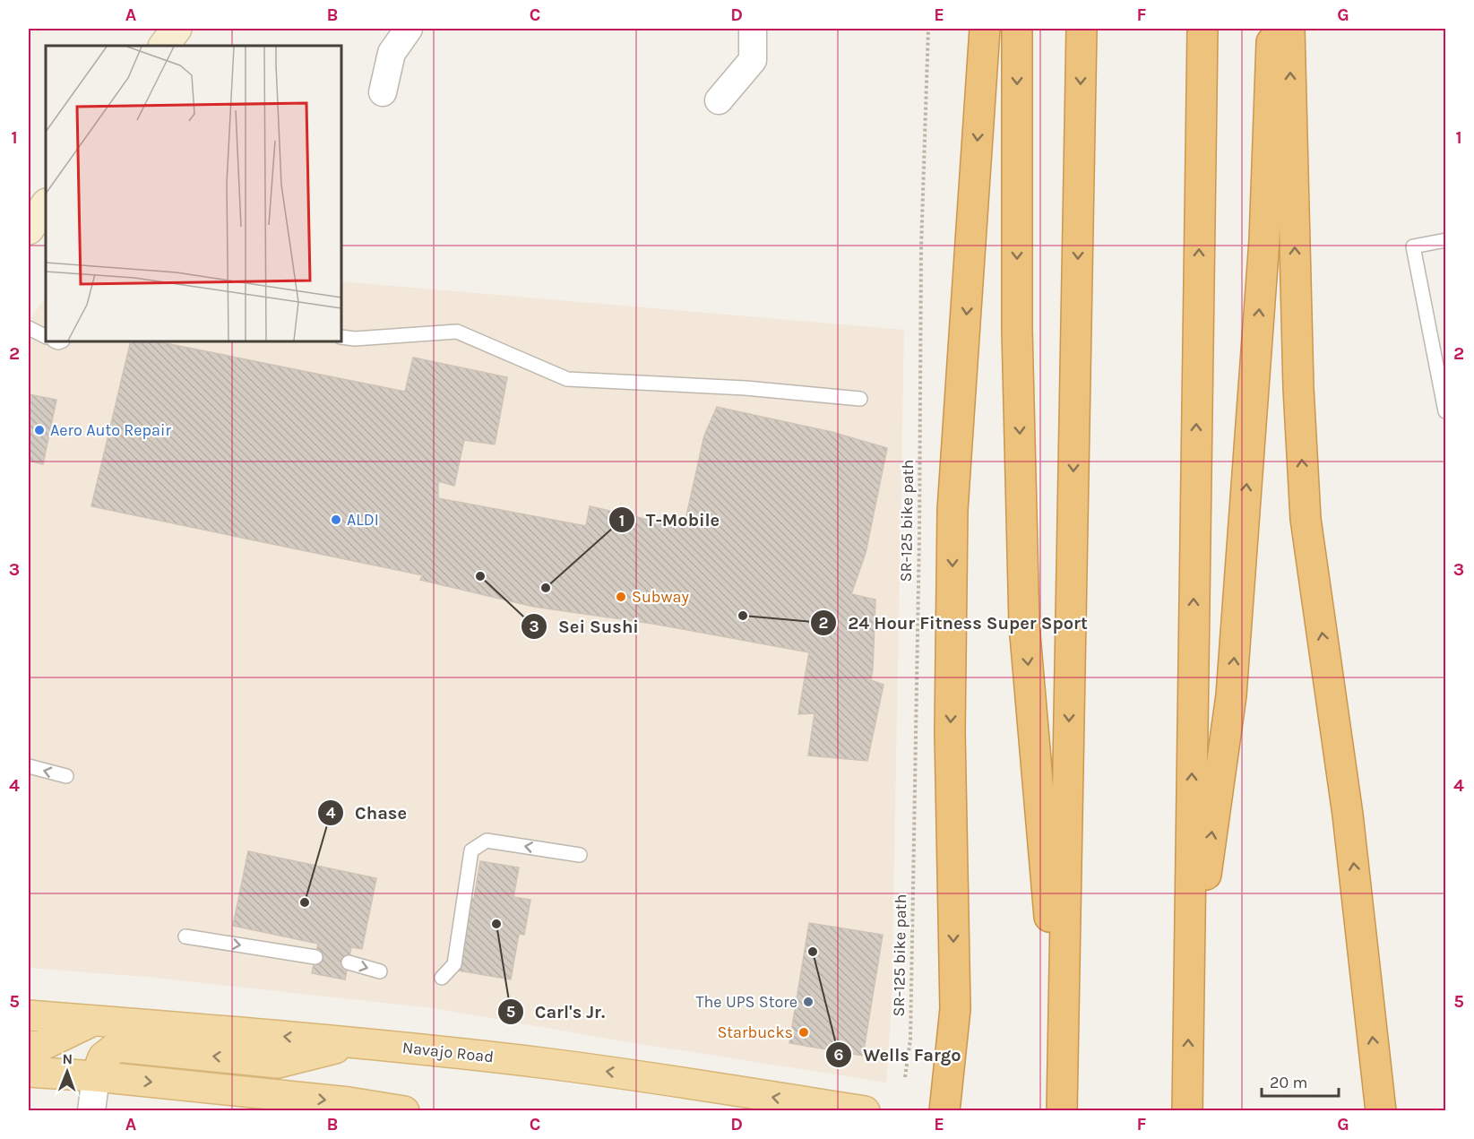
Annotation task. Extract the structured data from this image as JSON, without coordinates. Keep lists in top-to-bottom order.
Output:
{
  "streets": {
    "main road": ["Navajo Road"],
    "path": ["SR-125 bike path"]
  },
  "places": [
    "Aero Auto Repair",
    "ALDI",
    "Sei Sushi",
    "T-Mobile",
    "Subway",
    "24 Hour Fitness Super Sport",
    "Chase",
    "Carl's Jr.",
    "Wells Fargo",
    "The UPS Store",
    "Starbucks"
  ],
  "scale_bar": "20 m",
  "north": "top",
  "grid": {
    "columns": [
      "A",
      "B",
      "C",
      "D",
      "E",
      "F",
      "G"
    ],
    "rows": [
      "1",
      "2",
      "3",
      "4",
      "5"
    ]
  }
}
